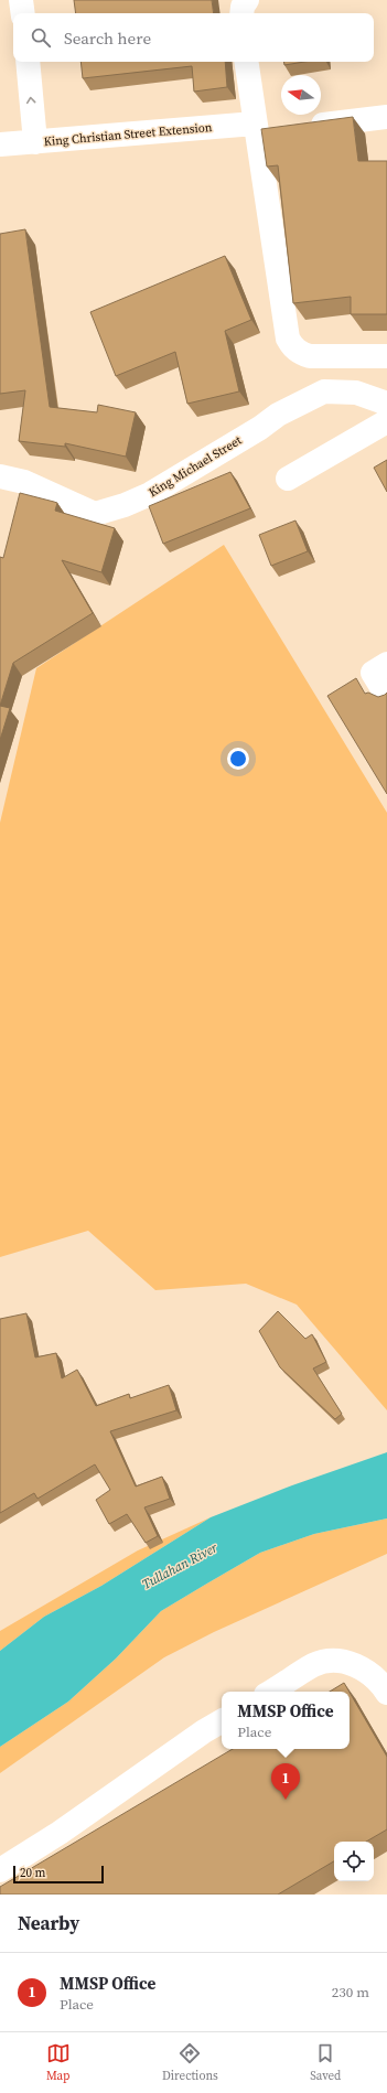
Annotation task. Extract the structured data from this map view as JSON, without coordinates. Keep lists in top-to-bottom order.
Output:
{
  "streets": {
    "street": ["King Christian Street Extension", "King Michael Street"]
  },
  "water": ["Tullahan River"],
  "scale_bar": "20 m",
  "north": "left",
  "page": {
    "search": "Search here",
    "popup": ["MMSP Office", "Place"],
    "pins": "1",
    "scale": "20 m",
    "heading": "Nearby",
    "list": [
      {
        "mark": "1",
        "name": "MMSP Office",
        "note": "Place",
        "value": "230 m"
      }
    ],
    "nav": ["Map", "Directions", "Saved"]
  }
}
